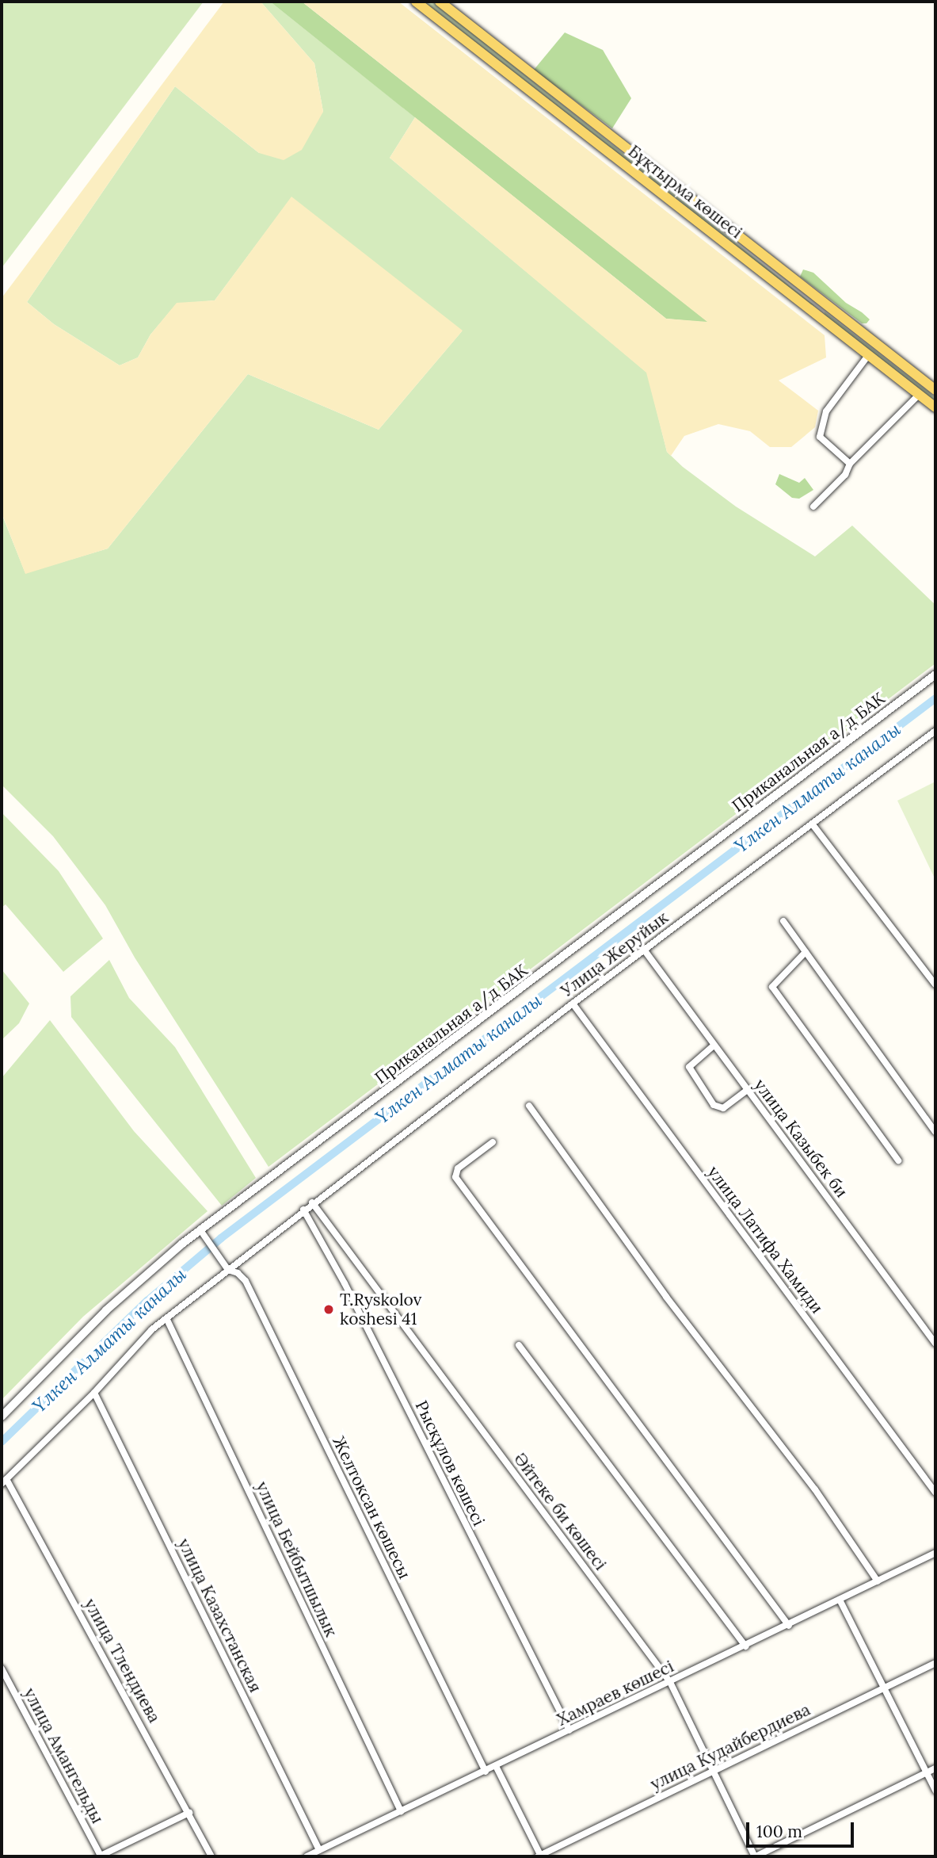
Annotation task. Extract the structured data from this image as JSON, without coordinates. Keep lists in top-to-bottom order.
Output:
{
  "streets": {
    "main road": ["Бұқтырма көшесі"],
    "street": [
      "Приканальная а/д БАК",
      "Улица Жеруйык",
      "улица Казыбек би",
      "улица Латифа Хамиди",
      "Рысқұлов көшесі",
      "Желтоксан көшесы",
      "Әйтеке би көшесі",
      "улица Бейбытшылык",
      "улица Казахстанская",
      "улица Тлендиева",
      "Хамраев көшесі",
      "улица Кудайбердиева",
      "улица Амангельды"
    ]
  },
  "crossings": [
    ["Приканальная а/д БАК", "Желтоксан көшесы"],
    ["Улица Жеруйык", "улица Казыбек би"],
    ["Улица Жеруйык", "улица Латифа Хамиди"],
    ["Улица Жеруйык", "Әйтеке би көшесі"],
    ["Рысқұлов көшесі", "Хамраев көшесі"],
    ["Желтоксан көшесы", "Хамраев көшесі"],
    ["Әйтеке би көшесі", "Хамраев көшесі"],
    ["Әйтеке би көшесі", "улица Кудайбердиева"],
    ["улица Бейбытшылык", "Хамраев көшесі"],
    ["улица Казахстанская", "Хамраев көшесі"]
  ],
  "water": ["Үлкен Алматы каналы"],
  "places": ["T.Ryskolov koshesi 41"],
  "scale_bar": "100 m"
}
